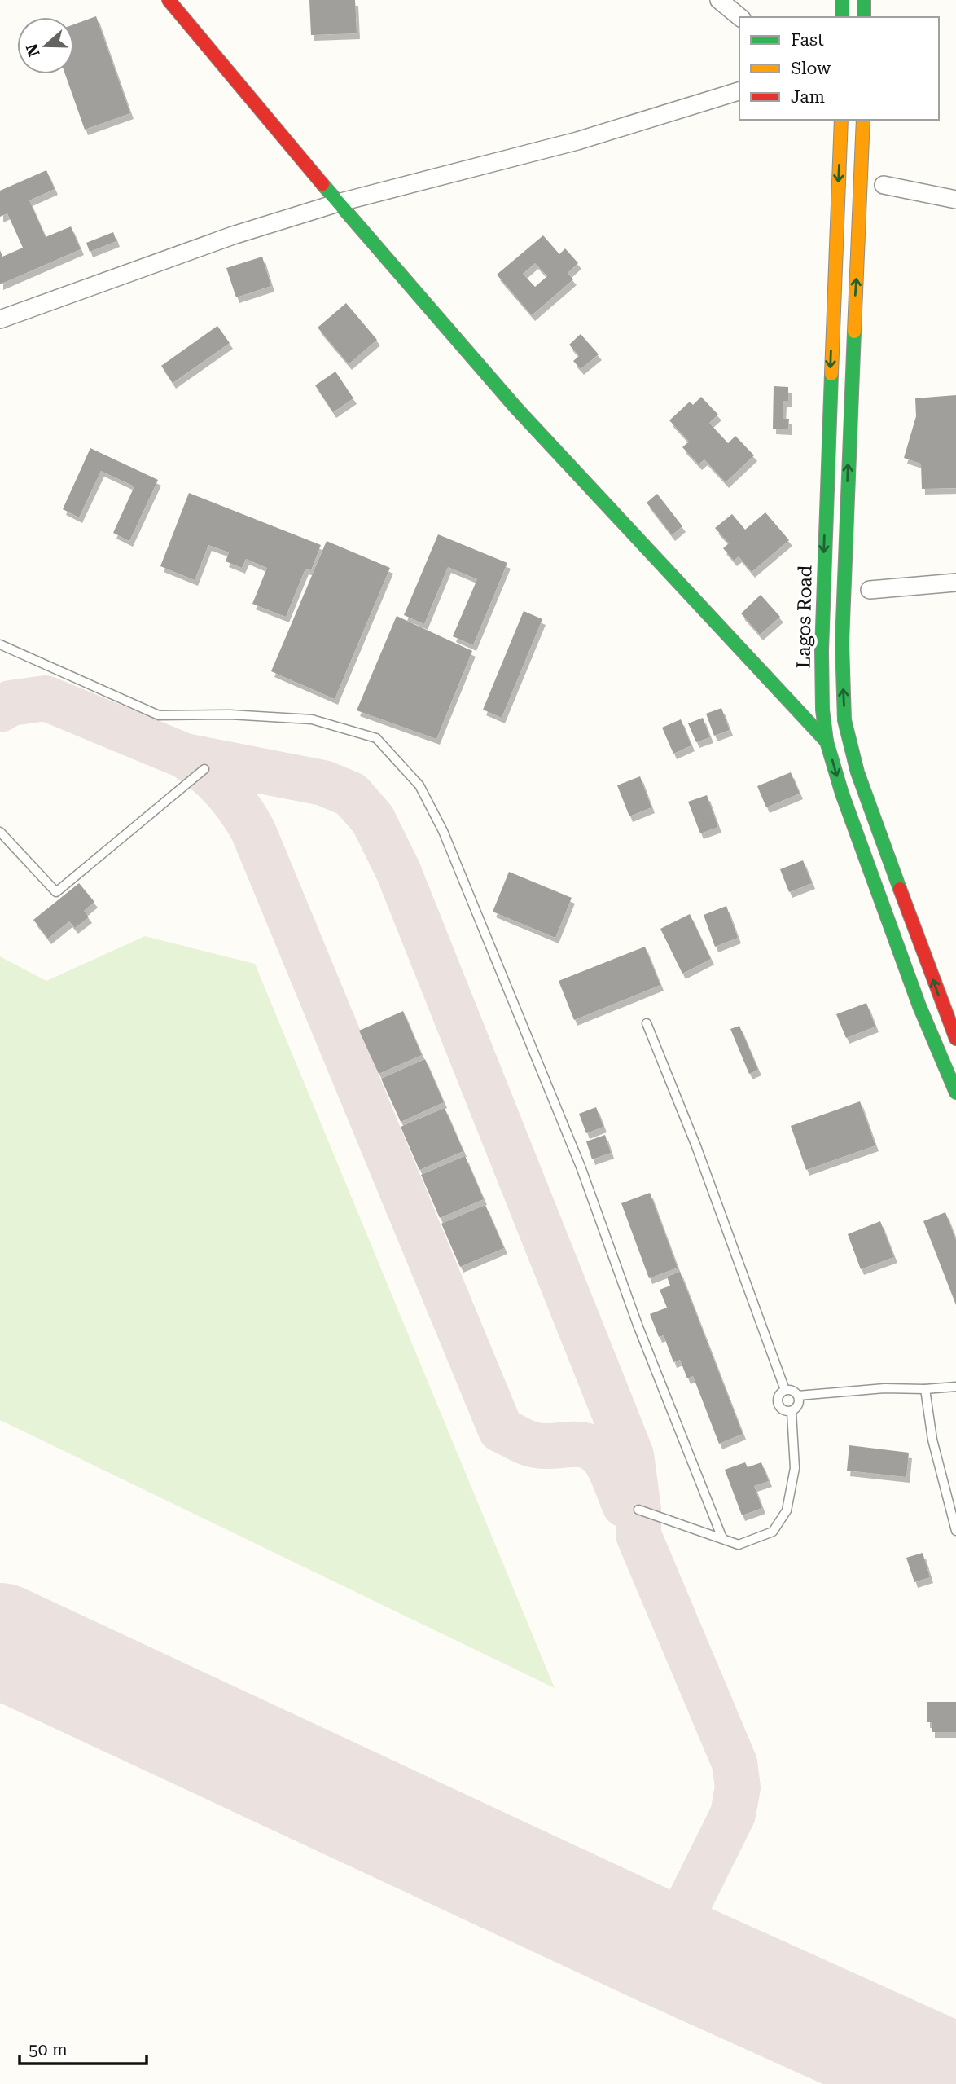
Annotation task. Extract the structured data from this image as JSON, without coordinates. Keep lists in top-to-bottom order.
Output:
{
  "streets": {
    "main road": ["Lagos Road"]
  },
  "legend": ["Fast", "Slow", "Jam"],
  "scale_bar": "50 m",
  "north": "left"
}
